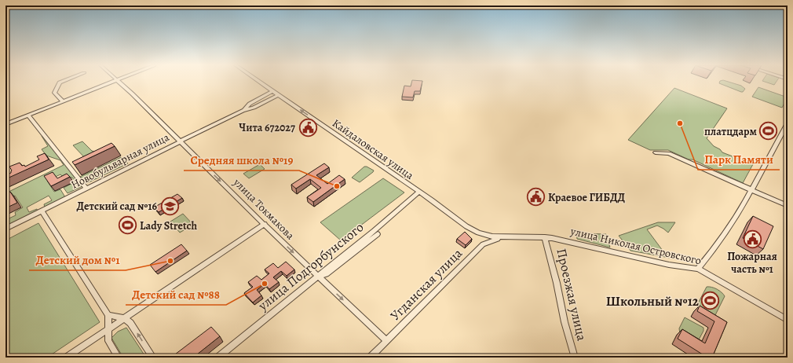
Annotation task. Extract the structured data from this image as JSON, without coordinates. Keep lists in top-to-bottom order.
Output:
{
  "streets": {
    "street": [
      "Кайдаловская улица",
      "Новобульварная улица",
      "улица Токмакова",
      "улица Николая Островского",
      "улица Подгорбунского",
      "Угданская улица",
      "Проезжая улица"
    ]
  },
  "crossings": [
    ["Кайдаловская улица", "улица Николая Островского"],
    ["Кайдаловская улица", "улица Подгорбунского"],
    ["Кайдаловская улица", "Угданская улица"],
    ["Новобульварная улица", "улица Токмакова"],
    ["улица Токмакова", "улица Подгорбунского"],
    ["улица Токмакова", "Угданская улица"],
    ["улица Николая Островского", "Угданская улица"],
    ["улица Николая Островского", "Проезжая улица"]
  ],
  "one_way": ["Кайдаловская улица", "улица Токмакова"],
  "places": {
    "other": [
      "Парк Памяти",
      "Средняя школа №19",
      "Детский дом №1",
      "Детский сад №88"
    ],
    "public building": ["Чита 672027", "Краевое ГИБДД", "Пожарная часть №1"],
    "sports": ["платцдарм", "Lady Stretch", "Школьный №12"],
    "school or university": ["Детский сад №16"]
  }
}
